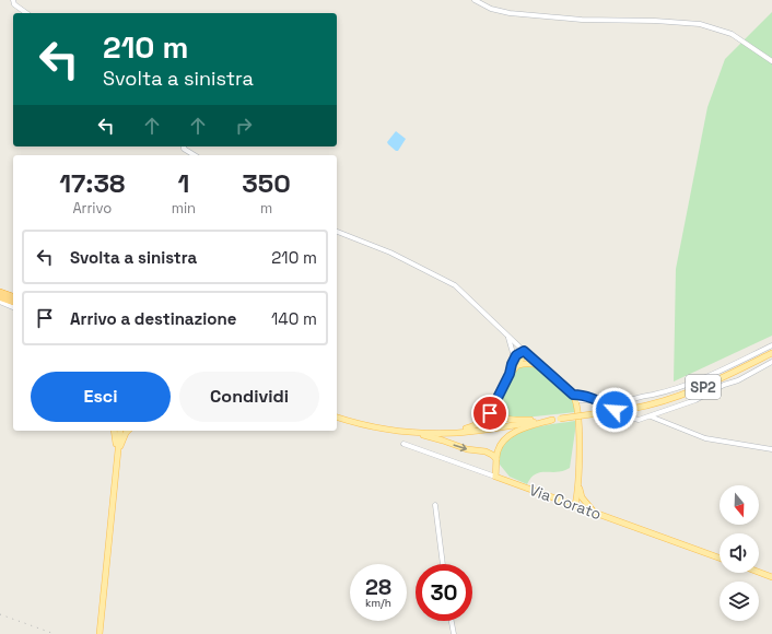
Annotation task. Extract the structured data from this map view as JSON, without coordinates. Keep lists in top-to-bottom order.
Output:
{
  "streets": {
    "main road": ["SP2", "Via Corato"]
  },
  "north": "bottom",
  "page": {
    "turn": ["210 m", "Svolta a sinistra"],
    "eta": [
      "17:38",
      "Arrivo",
      "1",
      "min",
      "350",
      "m"
    ],
    "list": [
      {
        "name": "Svolta a sinistra",
        "value": "210 m"
      },
      {
        "name": "Arrivo a destinazione",
        "value": "140 m"
      }
    ],
    "buttons": ["Esci", "Condividi"],
    "speed": "28 km/h",
    "limit": "30"
  }
}
